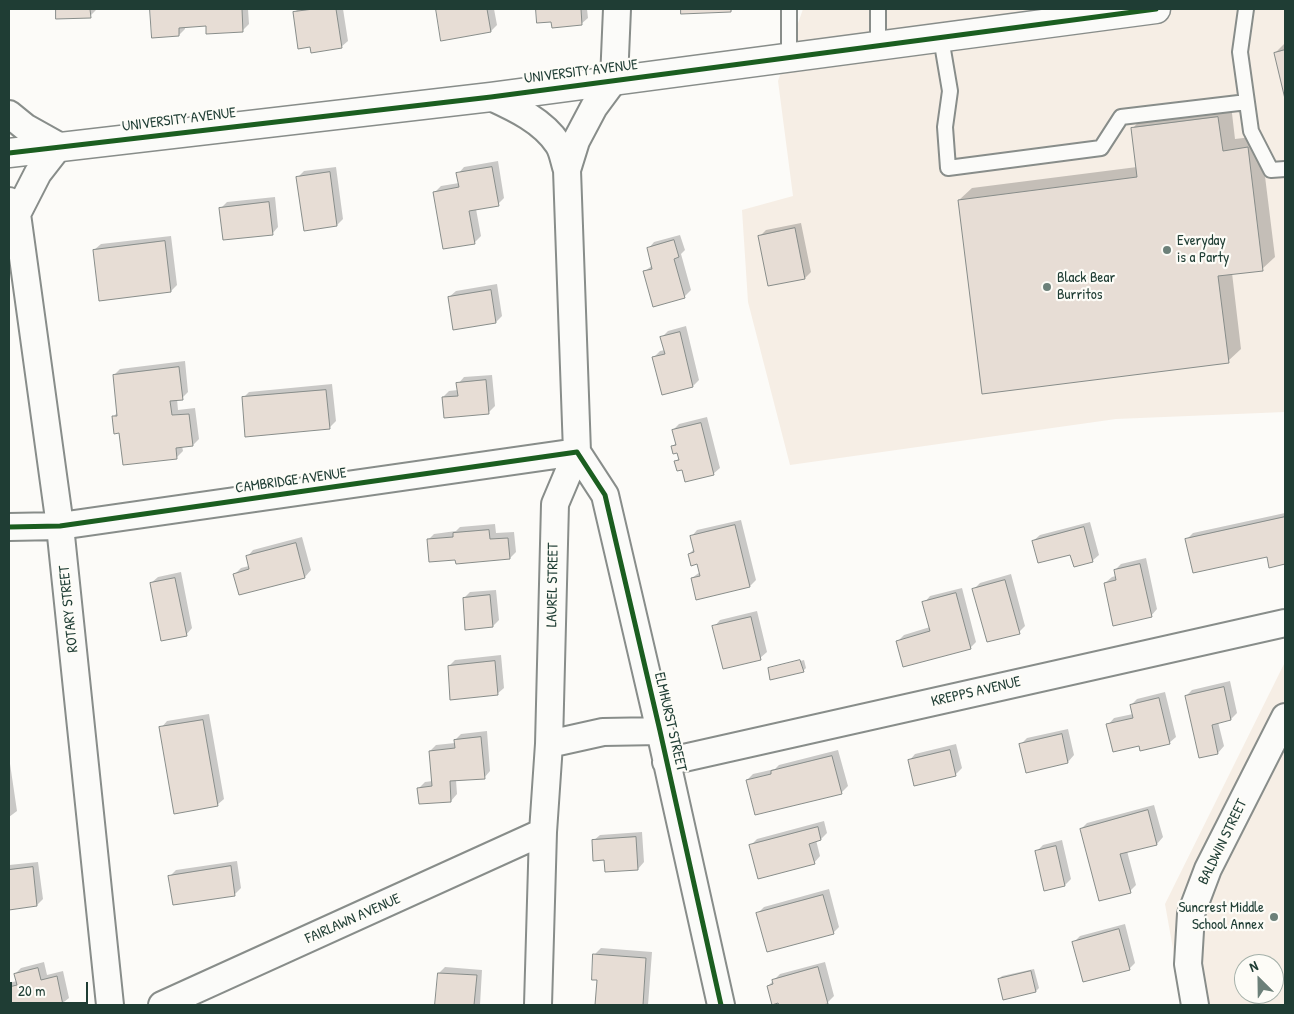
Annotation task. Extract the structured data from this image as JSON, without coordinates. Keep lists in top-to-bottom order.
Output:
{
  "streets": {
    "street": [
      "UNIVERSITY AVENUE",
      "CAMBRIDGE AVENUE",
      "LAUREL STREET",
      "ROTARY STREET",
      "KREPPS AVENUE",
      "ELMHURST STREET",
      "BALDWIN STREET",
      "FAIRLAWN AVENUE"
    ]
  },
  "crossings": [
    ["UNIVERSITY AVENUE", "ROTARY STREET"],
    ["CAMBRIDGE AVENUE", "LAUREL STREET"],
    ["CAMBRIDGE AVENUE", "ROTARY STREET"],
    ["CAMBRIDGE AVENUE", "ELMHURST STREET"],
    ["LAUREL STREET", "ELMHURST STREET"],
    ["LAUREL STREET", "FAIRLAWN AVENUE"],
    ["KREPPS AVENUE", "ELMHURST STREET"]
  ],
  "places": ["Everyday is a Party", "Black Bear Burritos", "Suncrest Middle School Annex"],
  "scale_bar": "20 m",
  "north": "top left"
}
